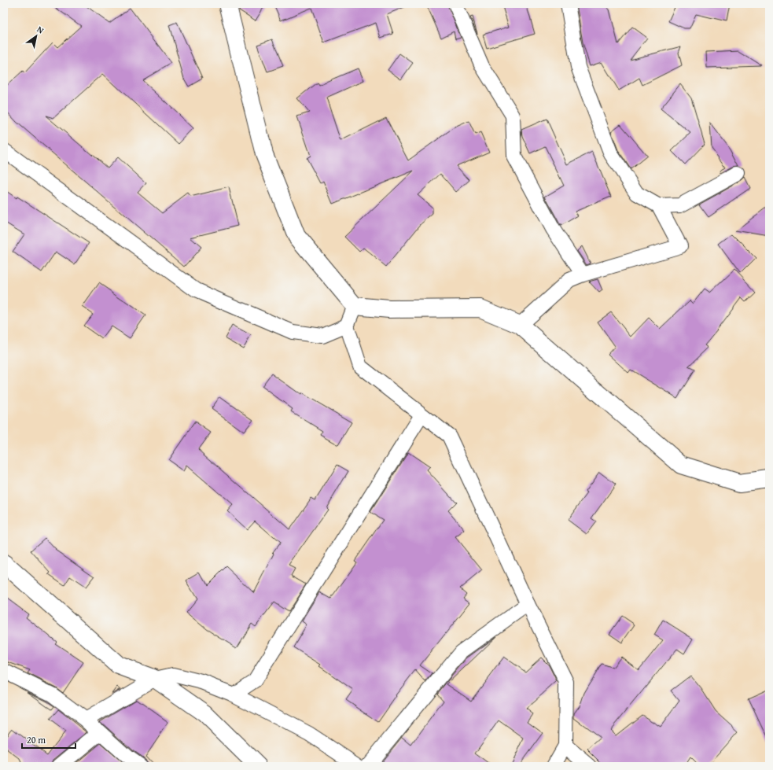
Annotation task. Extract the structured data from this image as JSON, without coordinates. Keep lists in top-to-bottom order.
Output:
{
  "scale_bar": "20 m",
  "north": "top right"
}
